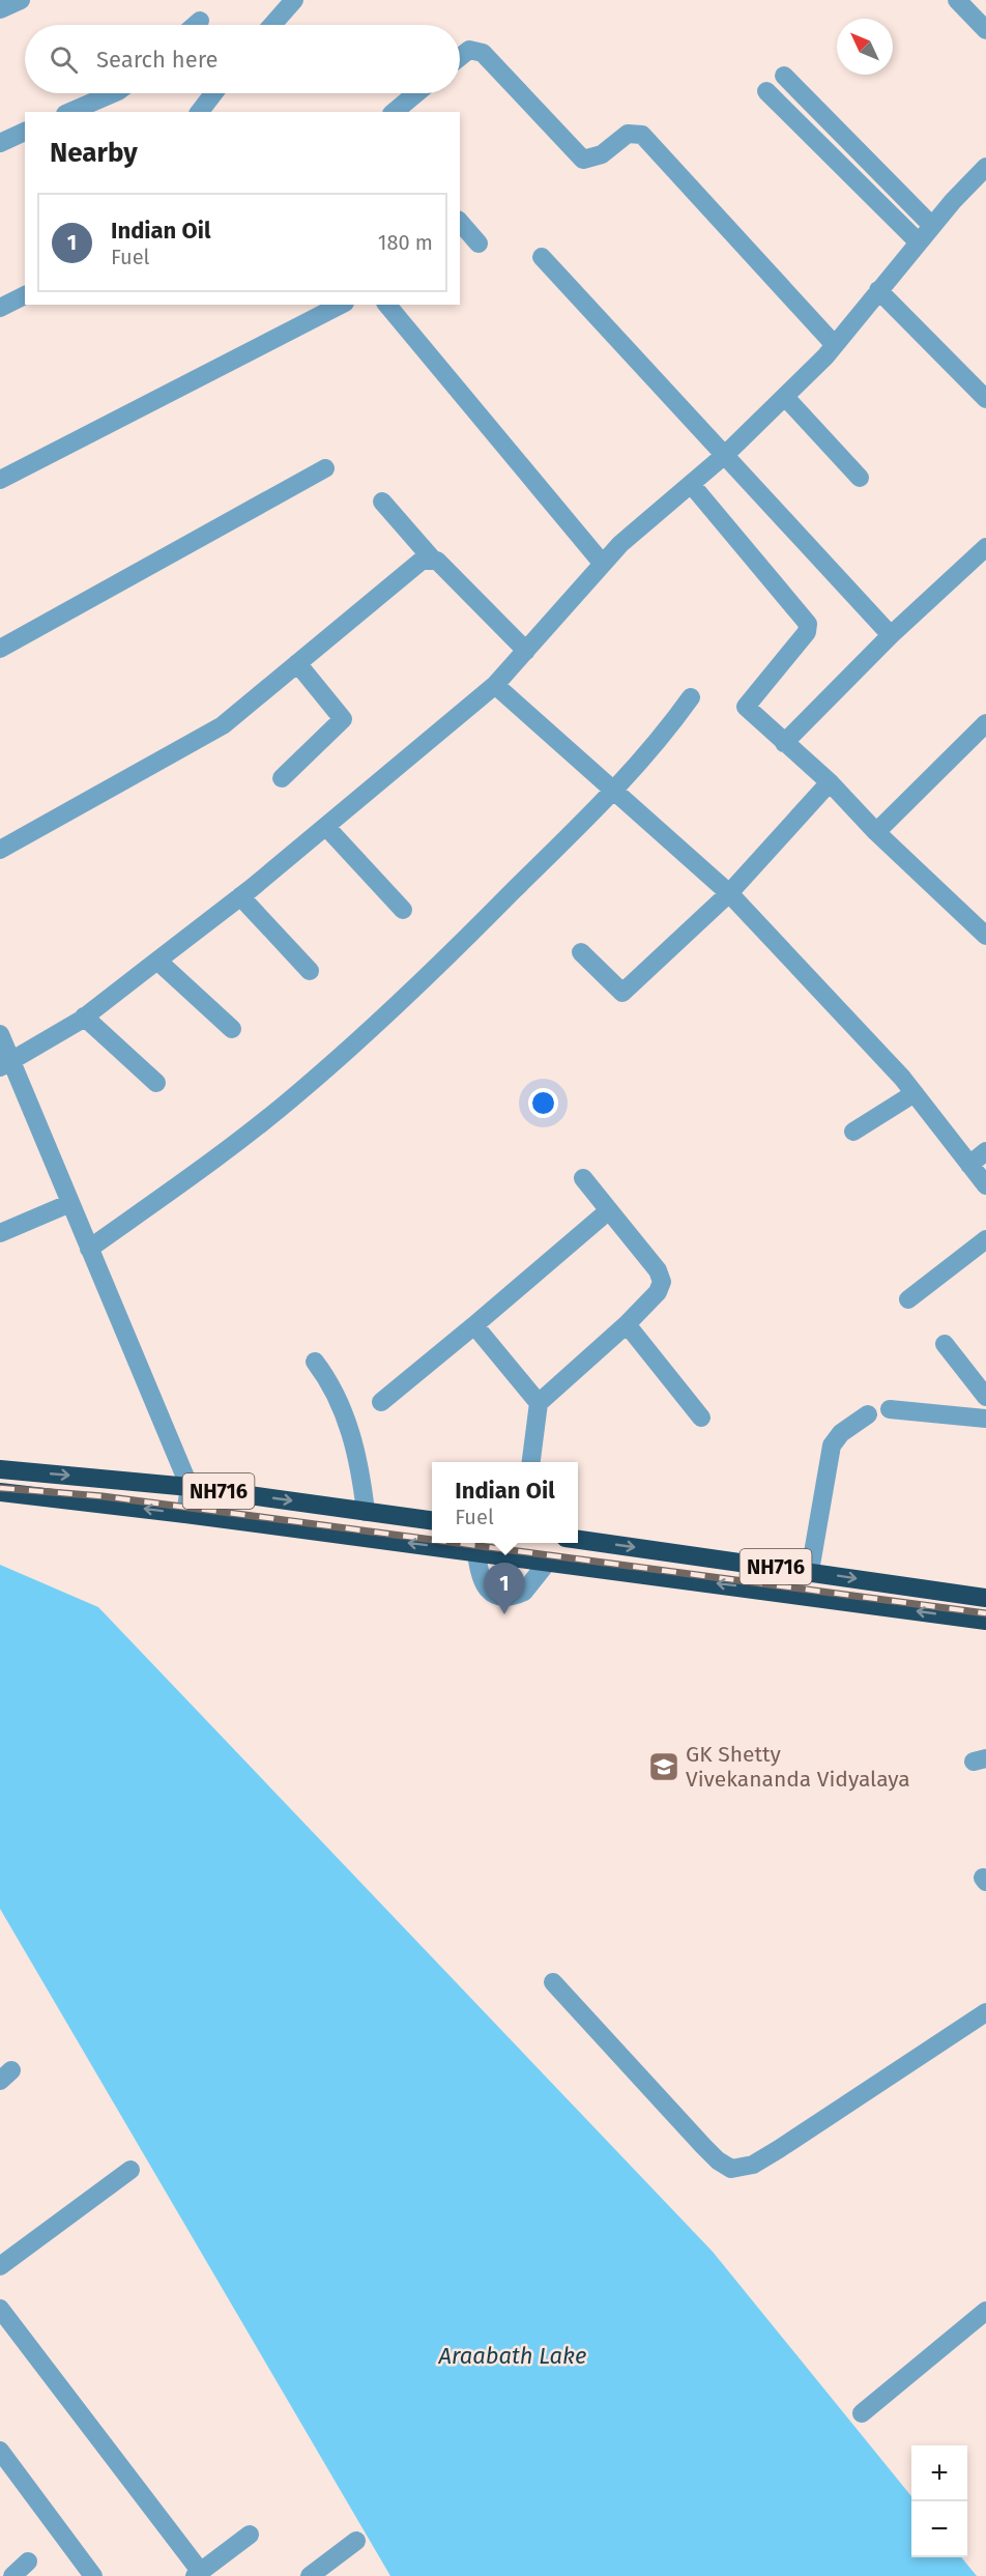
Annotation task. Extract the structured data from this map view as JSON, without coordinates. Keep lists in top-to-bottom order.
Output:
{
  "streets": {
    "highway": ["NH716"]
  },
  "water": ["Araabath Lake"],
  "places": {
    "school or university": ["GK Shetty Vivekananda Vidyalaya"]
  },
  "north": "top left",
  "page": {
    "search": "Search here",
    "heading": "Nearby",
    "list": [
      {
        "mark": "1",
        "name": "Indian Oil",
        "note": "Fuel",
        "value": "180 m"
      }
    ],
    "popup": ["Indian Oil", "Fuel"],
    "pins": "1",
    "map_buttons": ["+", "−"]
  }
}
